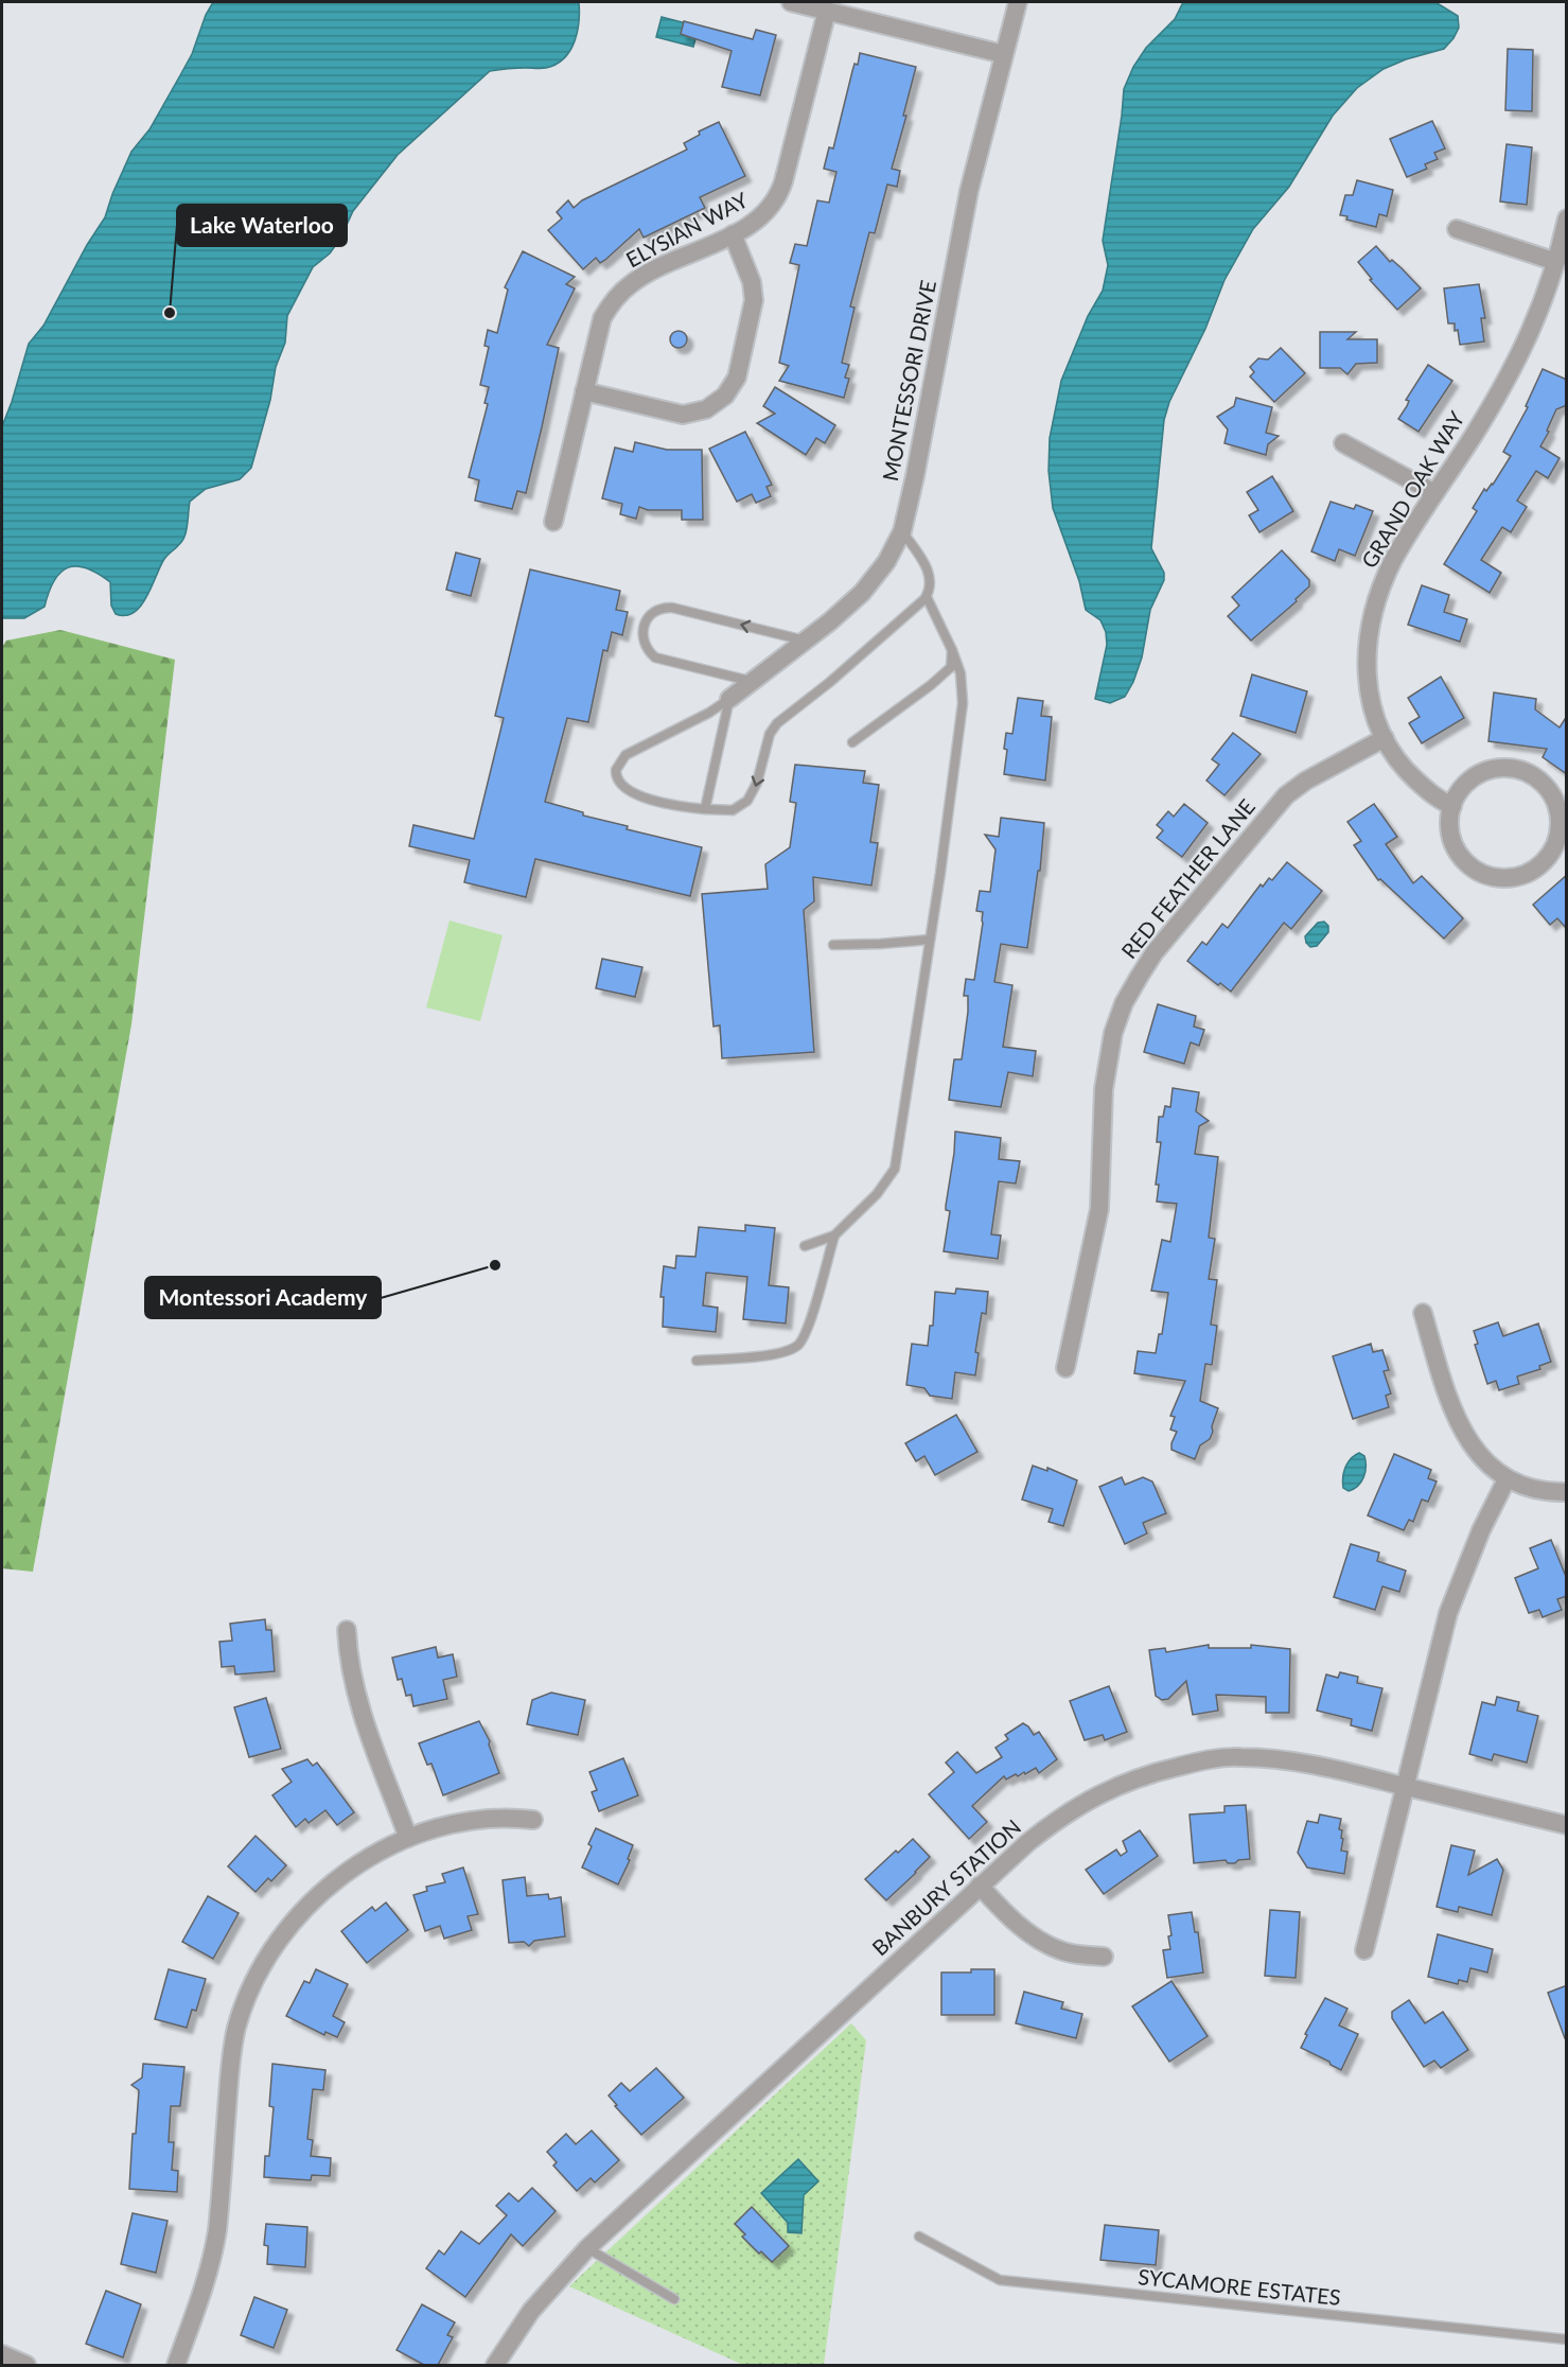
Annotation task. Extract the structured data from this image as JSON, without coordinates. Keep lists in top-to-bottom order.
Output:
{
  "streets": {
    "street": [
      "ELYSIAN WAY",
      "MONTESSORI DRIVE",
      "GRAND OAK WAY",
      "RED FEATHER LANE",
      "BANBURY STATION"
    ],
    "lane": ["SYCAMORE ESTATES"]
  },
  "crossings": [
    ["GRAND OAK WAY", "RED FEATHER LANE"]
  ],
  "places": ["Lake Waterloo", "Montessori Academy"]
}
